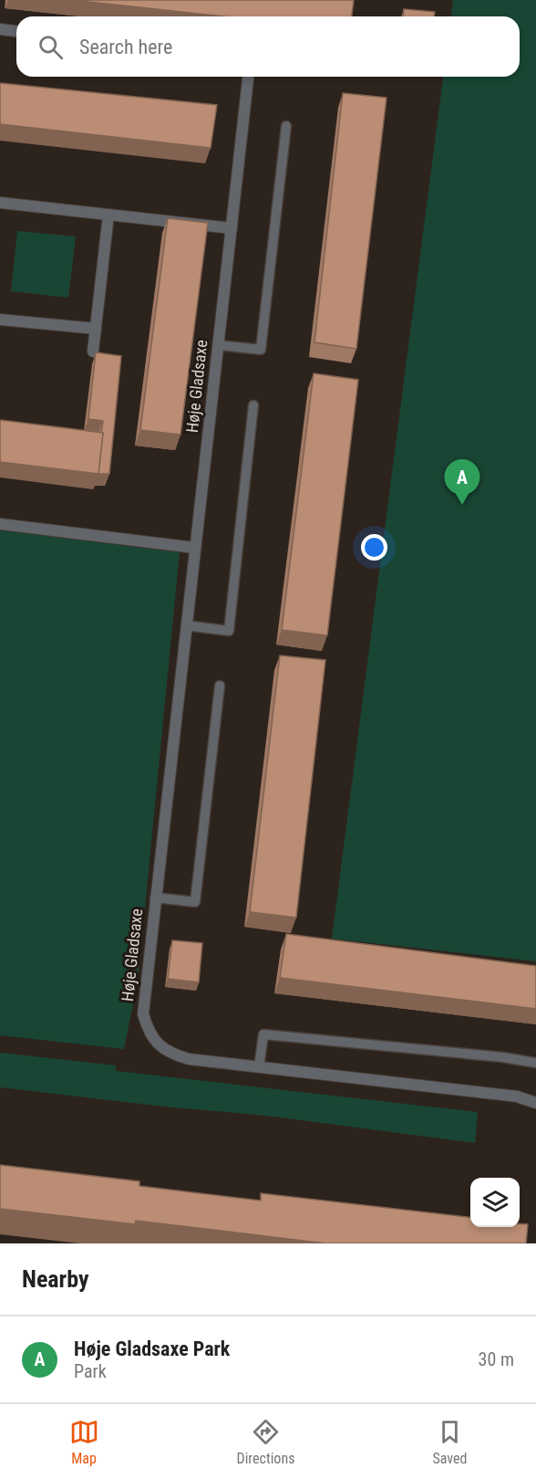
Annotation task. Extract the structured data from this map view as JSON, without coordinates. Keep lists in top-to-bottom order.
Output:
{
  "streets": {
    "street": ["Høje Gladsaxe"]
  },
  "page": {
    "search": "Search here",
    "pins": "A",
    "heading": "Nearby",
    "list": [
      {
        "mark": "A",
        "name": "Høje Gladsaxe Park",
        "note": "Park",
        "value": "30 m"
      }
    ],
    "nav": ["Map", "Directions", "Saved"]
  }
}
